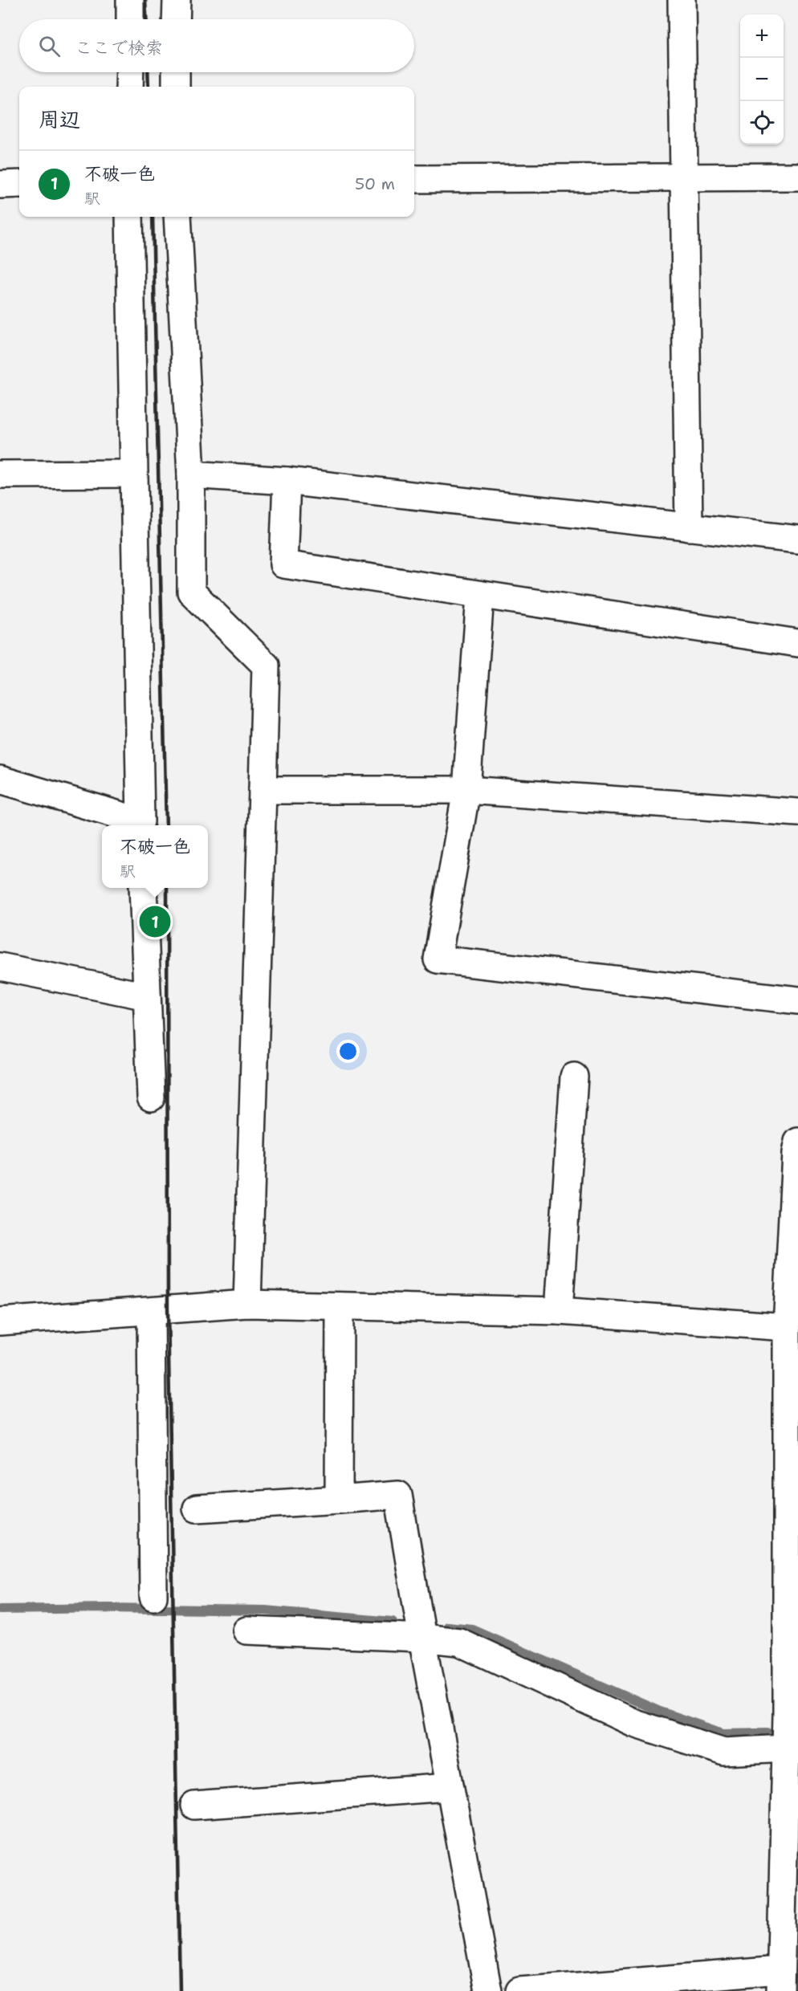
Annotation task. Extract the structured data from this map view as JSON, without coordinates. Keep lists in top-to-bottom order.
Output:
{
  "page": {
    "map_buttons": ["+", "−"],
    "search": "ここで検索",
    "heading": "周辺",
    "list": [
      {
        "mark": "1",
        "name": "不破一色",
        "note": "駅",
        "value": "50 m"
      }
    ],
    "popup": ["不破一色", "駅"],
    "pins": "1"
  }
}
